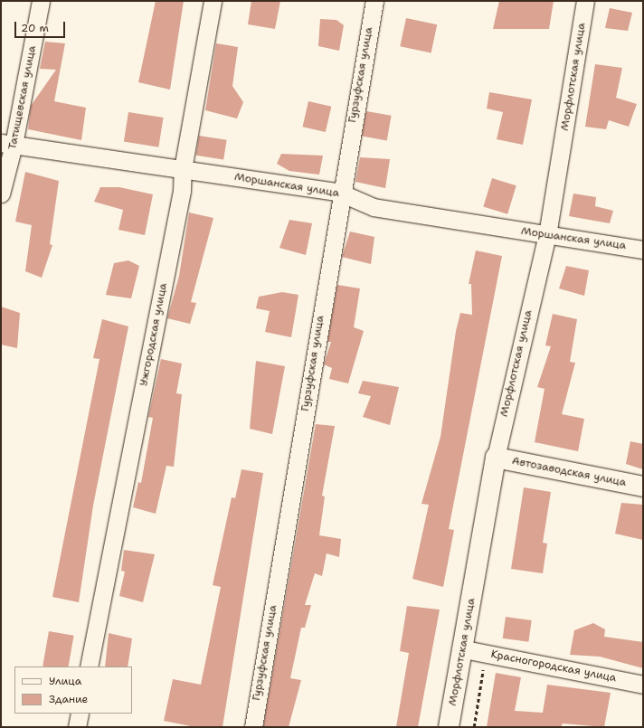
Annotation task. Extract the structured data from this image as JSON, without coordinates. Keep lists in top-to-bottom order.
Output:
{
  "streets": {
    "street": [
      "Гурзуфская улица",
      "Морфлотская улица",
      "Татищевская улица",
      "Моршанская улица",
      "Ужгородская улица",
      "Автозаводская улица",
      "Красногородская улица"
    ]
  },
  "crossings": [
    ["Гурзуфская улица", "Моршанская улица"],
    ["Морфлотская улица", "Моршанская улица"],
    ["Морфлотская улица", "Автозаводская улица"],
    ["Морфлотская улица", "Красногородская улица"],
    ["Татищевская улица", "Моршанская улица"],
    ["Моршанская улица", "Ужгородская улица"]
  ],
  "legend": ["Улица", "Здание"],
  "scale_bar": "20 m"
}
